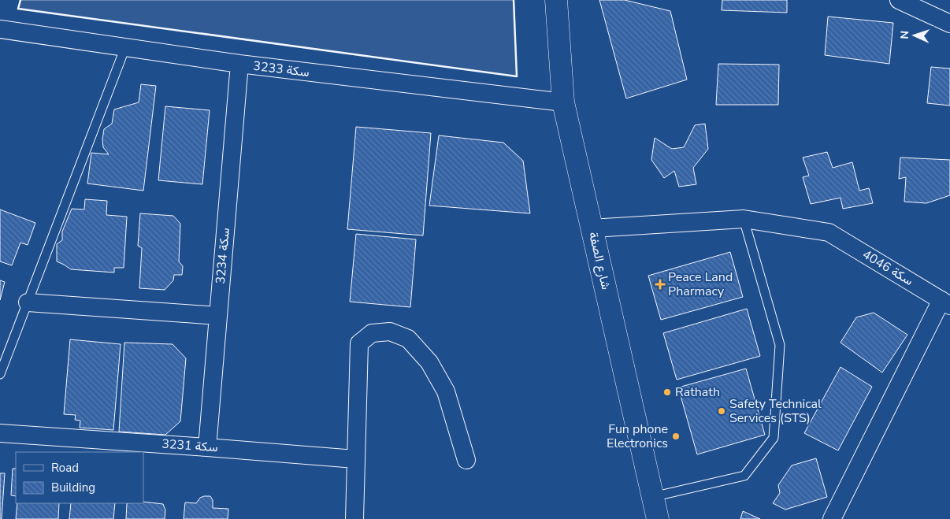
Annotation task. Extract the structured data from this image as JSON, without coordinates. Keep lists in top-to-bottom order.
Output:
{
  "streets": {
    "street": [
      "سكة 3233",
      "سكة 3234",
      "شارع الصفة",
      "سكة 4046",
      "سكة 3231"
    ]
  },
  "crossings": [
    ["سكة 3233", "سكة 3234"],
    ["سكة 3233", "شارع الصفة"],
    ["سكة 3234", "سكة 3231"],
    ["شارع الصفة", "سكة 4046"]
  ],
  "places": {
    "health": ["Peace Land Pharmacy"],
    "other": ["Rathath", "Safety Technical Services (STS)", "Fun phone Electronics"]
  },
  "legend": ["Road", "Building"],
  "north": "left"
}
